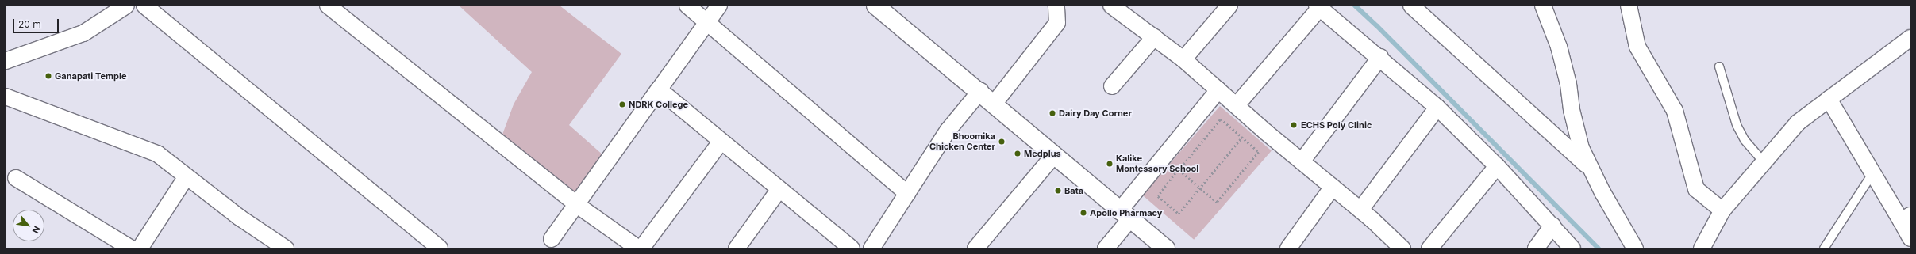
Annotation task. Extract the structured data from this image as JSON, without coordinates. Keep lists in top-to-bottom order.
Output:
{
  "places": [
    "Ganapati Temple",
    "NDRK College",
    "Dairy Day Corner",
    "ECHS Poly Clinic",
    "Bhoomika Chicken Center",
    "Medplus",
    "Kalike Montessory School",
    "Bata",
    "Apollo Pharmacy"
  ],
  "scale_bar": "20 m",
  "north": "bottom right"
}
